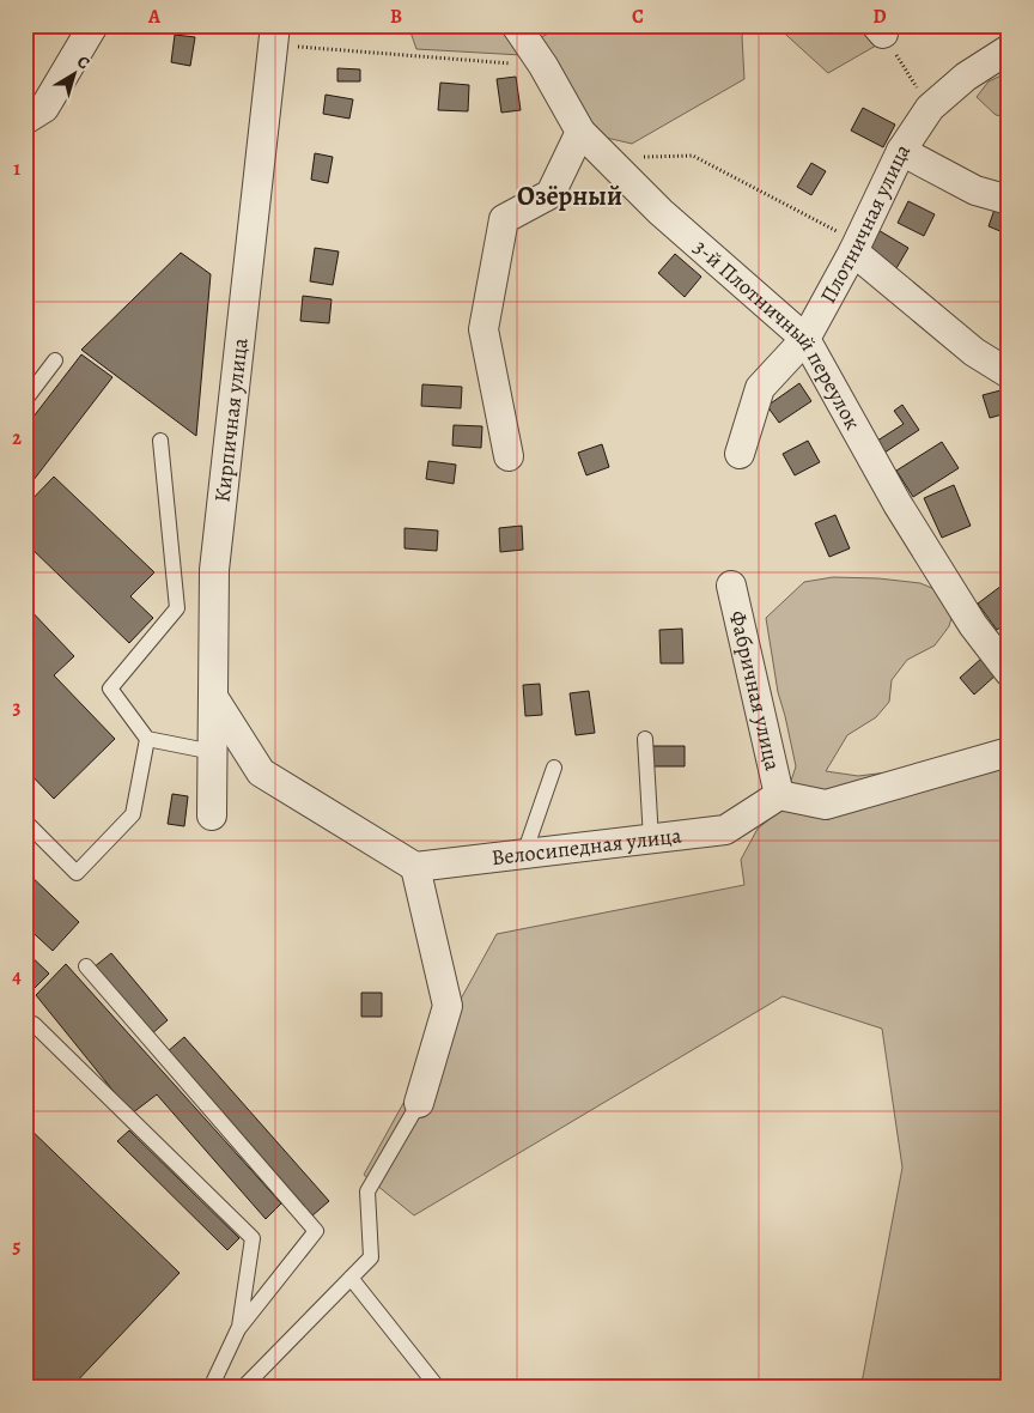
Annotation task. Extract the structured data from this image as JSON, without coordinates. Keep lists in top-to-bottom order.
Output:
{
  "streets": {
    "street": [
      "Плотничная улица",
      "3-й Плотничный переулок",
      "Кирпичная улица",
      "Фабричная улица",
      "Велосипедная улица"
    ]
  },
  "crossings": [
    ["Плотничная улица", "3-й Плотничный переулок"],
    ["Фабричная улица", "Велосипедная улица"]
  ],
  "districts": ["Озёрный"],
  "north": "top right",
  "grid": {
    "columns": [
      "A",
      "B",
      "C",
      "D"
    ],
    "rows": [
      "1",
      "2",
      "3",
      "4",
      "5"
    ]
  }
}
